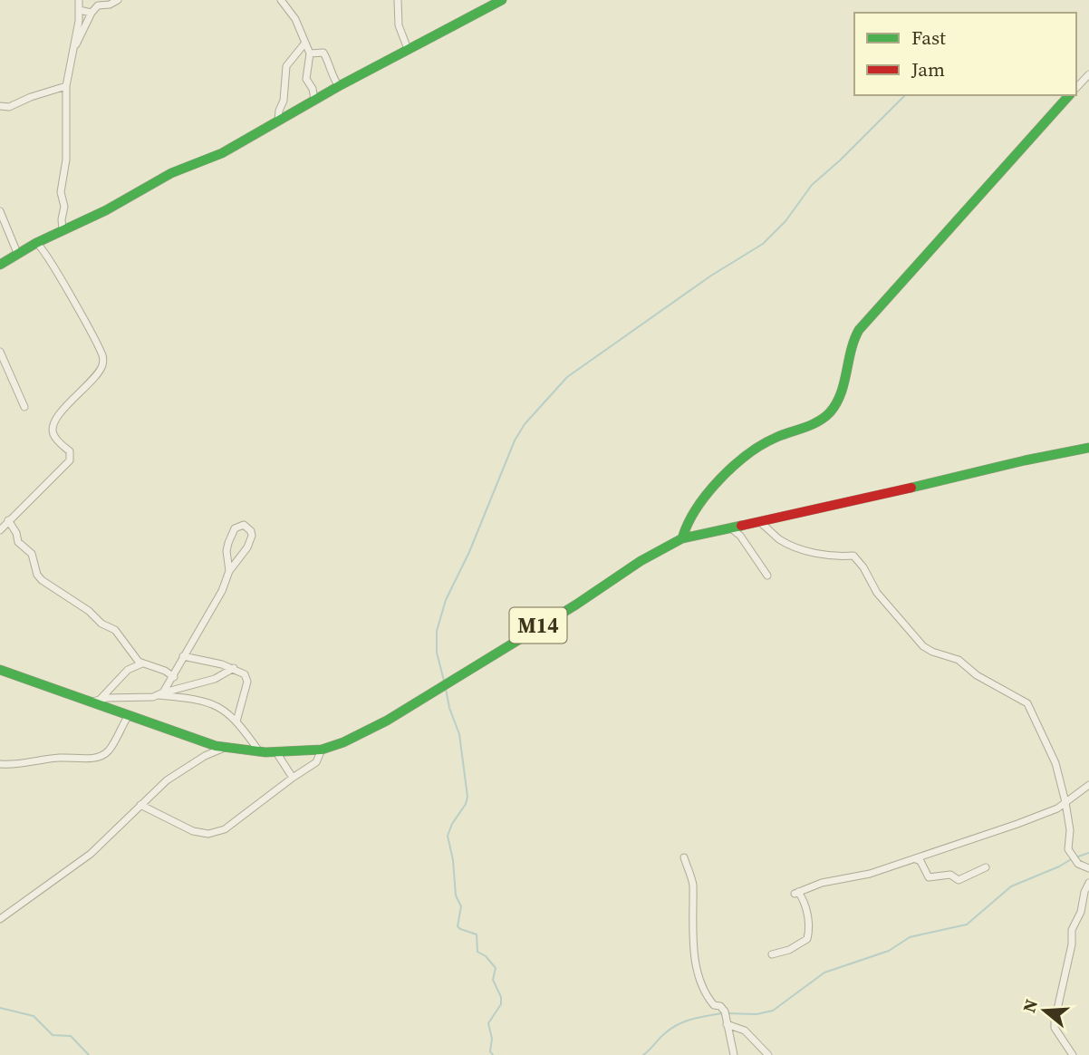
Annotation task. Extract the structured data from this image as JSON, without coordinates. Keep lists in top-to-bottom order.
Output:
{
  "streets": {
    "main road": ["M14"]
  },
  "legend": ["Fast", "Jam"],
  "north": "left"
}
